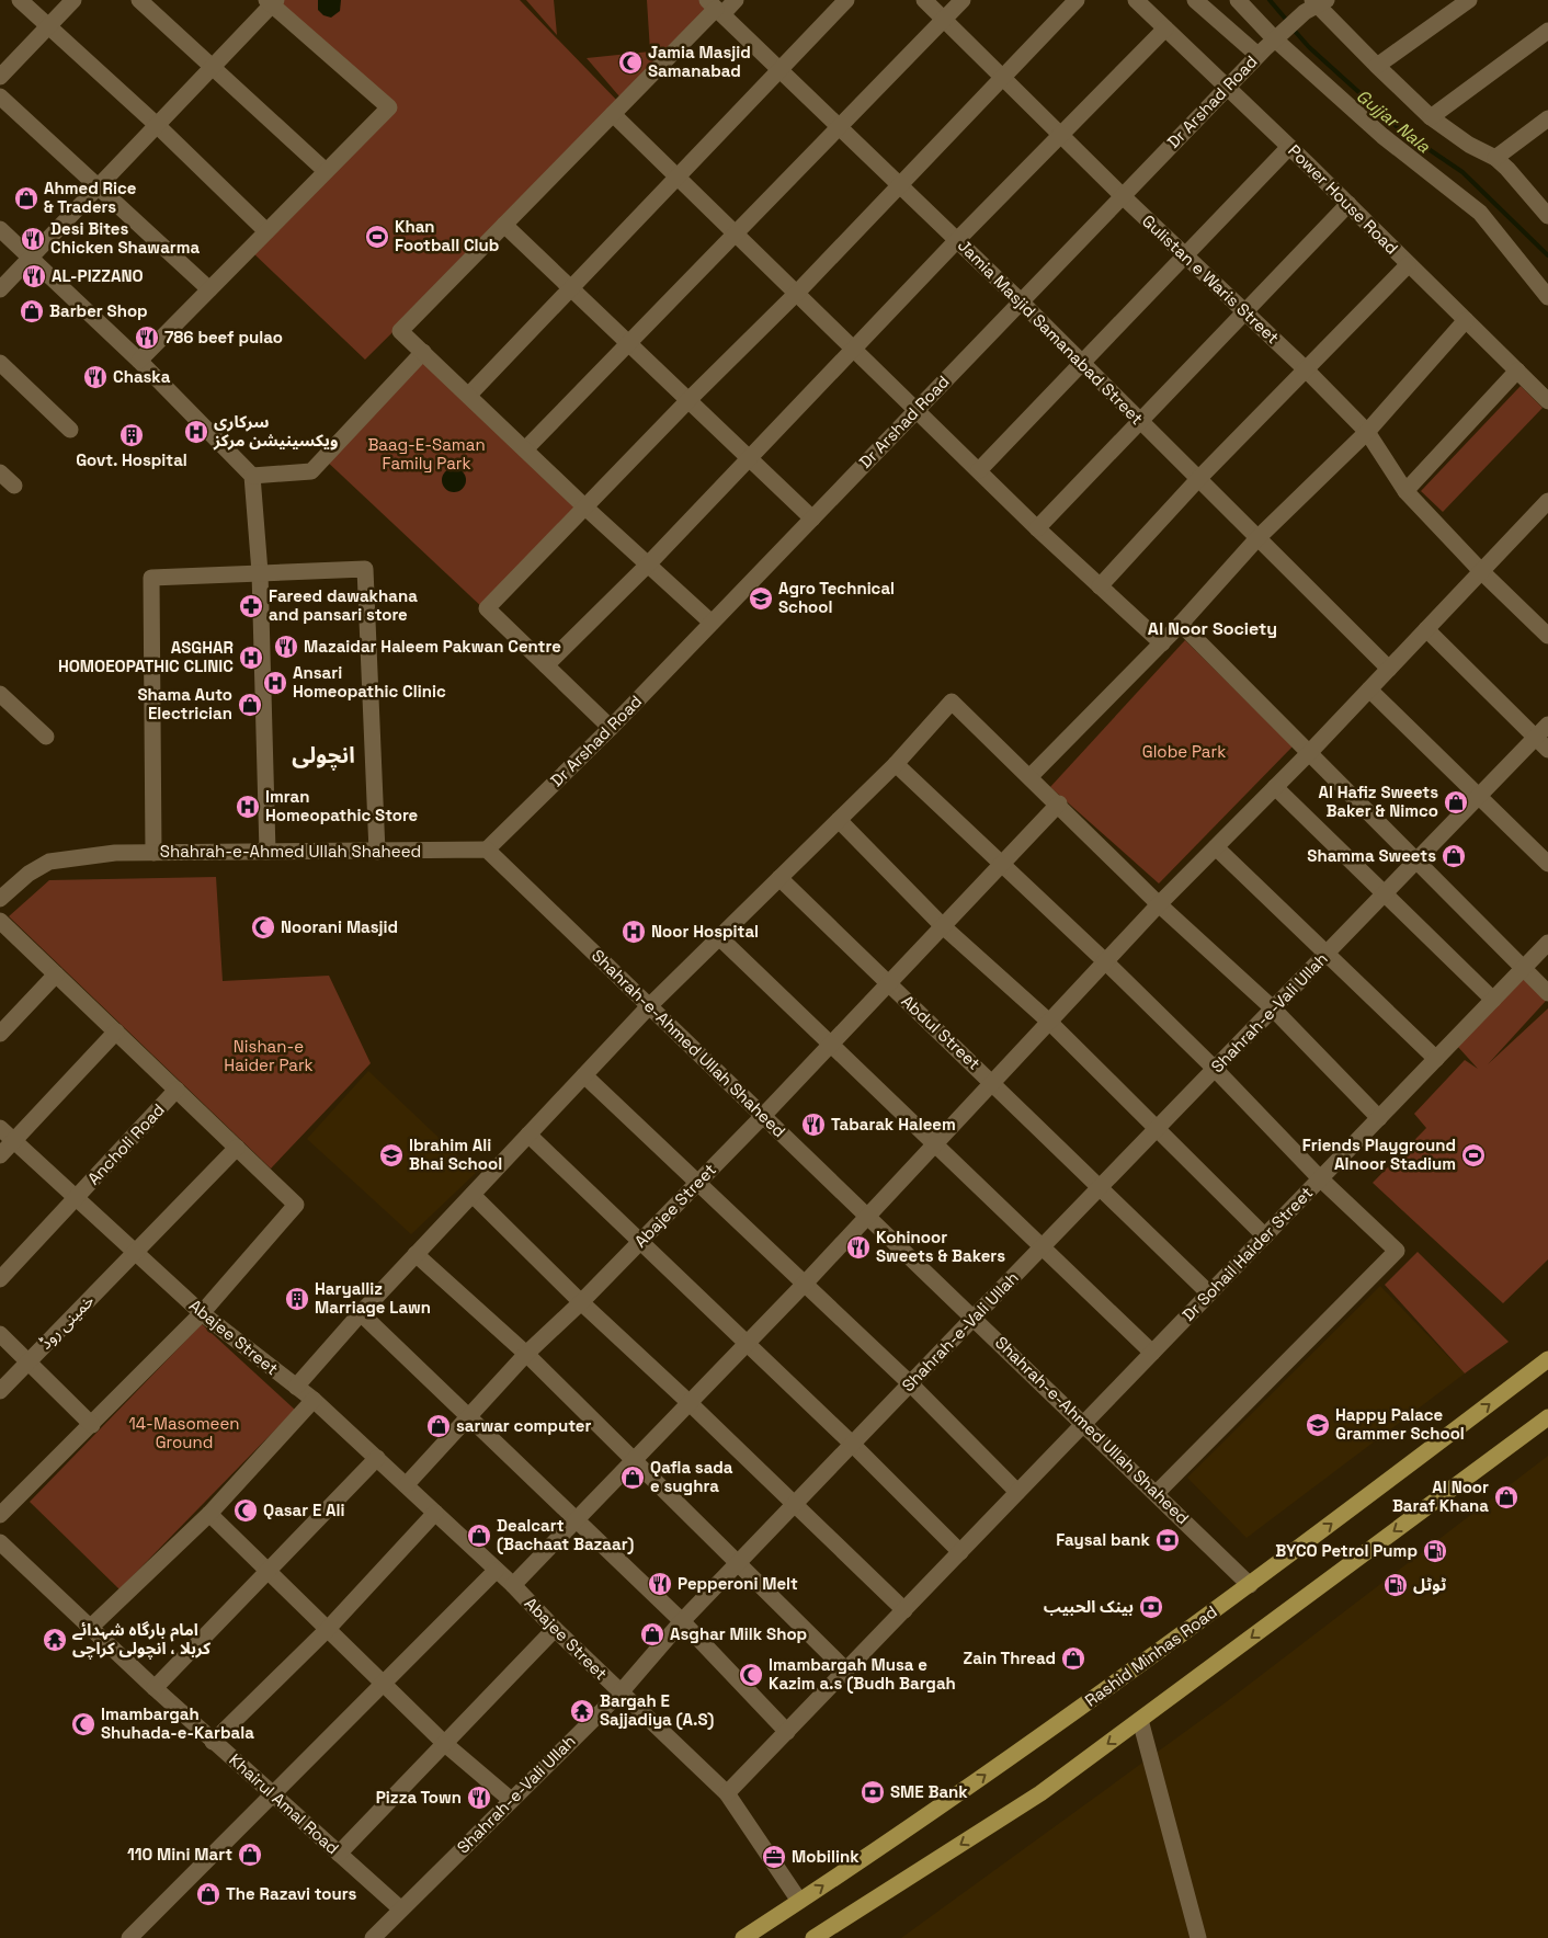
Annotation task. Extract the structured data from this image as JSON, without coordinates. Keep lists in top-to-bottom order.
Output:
{
  "streets": {
    "main road": ["Rashid Minhas Road"],
    "street": [
      "Dr Arshad Road",
      "Power House Road",
      "Gulistan e Waris Street",
      "Jamia Masjid Samanabad Street",
      "Shahrah-e-Ahmed Ullah Shaheed",
      "Shahrah-e-Vali Ullah",
      "Abdul Street",
      "Ancholi Road",
      "Abajee Street",
      "Dr Sohail Haider Street",
      "خمینی روڈ",
      "Khairul Amal Road"
    ]
  },
  "crossings": [
    ["Dr Arshad Road", "Power House Road"],
    ["Dr Arshad Road", "Gulistan e Waris Street"],
    ["Dr Arshad Road", "Jamia Masjid Samanabad Street"],
    ["Dr Arshad Road", "Shahrah-e-Ahmed Ullah Shaheed"],
    ["Shahrah-e-Ahmed Ullah Shaheed", "Shahrah-e-Vali Ullah"],
    ["Shahrah-e-Ahmed Ullah Shaheed", "Abajee Street"],
    ["Shahrah-e-Ahmed Ullah Shaheed", "Dr Sohail Haider Street"],
    ["Shahrah-e-Ahmed Ullah Shaheed", "Rashid Minhas Road"],
    ["Shahrah-e-Vali Ullah", "Abdul Street"],
    ["Shahrah-e-Vali Ullah", "Abajee Street"],
    ["Shahrah-e-Vali Ullah", "Khairul Amal Road"],
    ["Abdul Street", "Abajee Street"],
    ["Abdul Street", "Dr Sohail Haider Street"],
    ["Ancholi Road", "Abajee Street"],
    ["Abajee Street", "Dr Sohail Haider Street"],
    ["Abajee Street", "خمینی روڈ"],
    ["Abajee Street", "Rashid Minhas Road"]
  ],
  "districts": ["Al Noor Society", "انچولی"],
  "water": ["Gujjar Nala"],
  "parks": [
    "Baag-E-Saman Family Park",
    "Globe Park",
    "Nishan-e Haider Park",
    "14-Masomeen Ground"
  ],
  "places": {
    "mosque": [
      "Jamia Masjid Samanabad",
      "Noorani Masjid",
      "Qasar E Ali",
      "Imambargah Musa e Kazim a.s (Budh Bargah",
      "Imambargah Shuhada-e-Karbala"
    ],
    "shop": [
      "Ahmed Rice & Traders",
      "Barber Shop",
      "Shama Auto Electrician",
      "Al Hafiz Sweets Baker & Nimco",
      "Shamma Sweets",
      "sarwar computer",
      "Qafla sada e sughra",
      "Al Noor Baraf Khana",
      "Dealcart (Bachaat Bazaar)",
      "Asghar Milk Shop",
      "Zain Thread",
      "110 Mini Mart",
      "The Razavi tours"
    ],
    "sports": ["Khan Football Club", "Friends Playground Alnoor Stadium"],
    "restaurant": [
      "Desi Bites Chicken Shawarma",
      "AL-PIZZANO",
      "786 beef pulao",
      "Chaska",
      "Mazaidar Haleem Pakwan Centre",
      "Tabarak Haleem",
      "Kohinoor Sweets & Bakers",
      "Pepperoni Melt",
      "Pizza Town"
    ],
    "hospital": [
      "سرکاری ویکسینیشن مرکز",
      "ASGHAR HOMOEOPATHIC CLINIC",
      "Ansari Homeopathic Clinic",
      "Imran Homeopathic Store",
      "Noor Hospital"
    ],
    "building": ["Govt. Hospital", "Haryalliz Marriage Lawn"],
    "school or university": ["Agro Technical School", "Ibrahim Ali Bhai School", "Happy Palace Grammer School"],
    "pharmacy": ["Fareed dawakhana and pansari store"],
    "bank": ["Faysal bank", "بينک الحبيب", "SME Bank"],
    "fuel station": ["BYCO Petrol Pump", "ٹوٹل"],
    "temple": ["امام بارگاہ شہدائے کربلا ، انچولی کراچی", "Bargah E Sajjadiya (A.S)"],
    "office": ["Mobilink"]
  }
}
